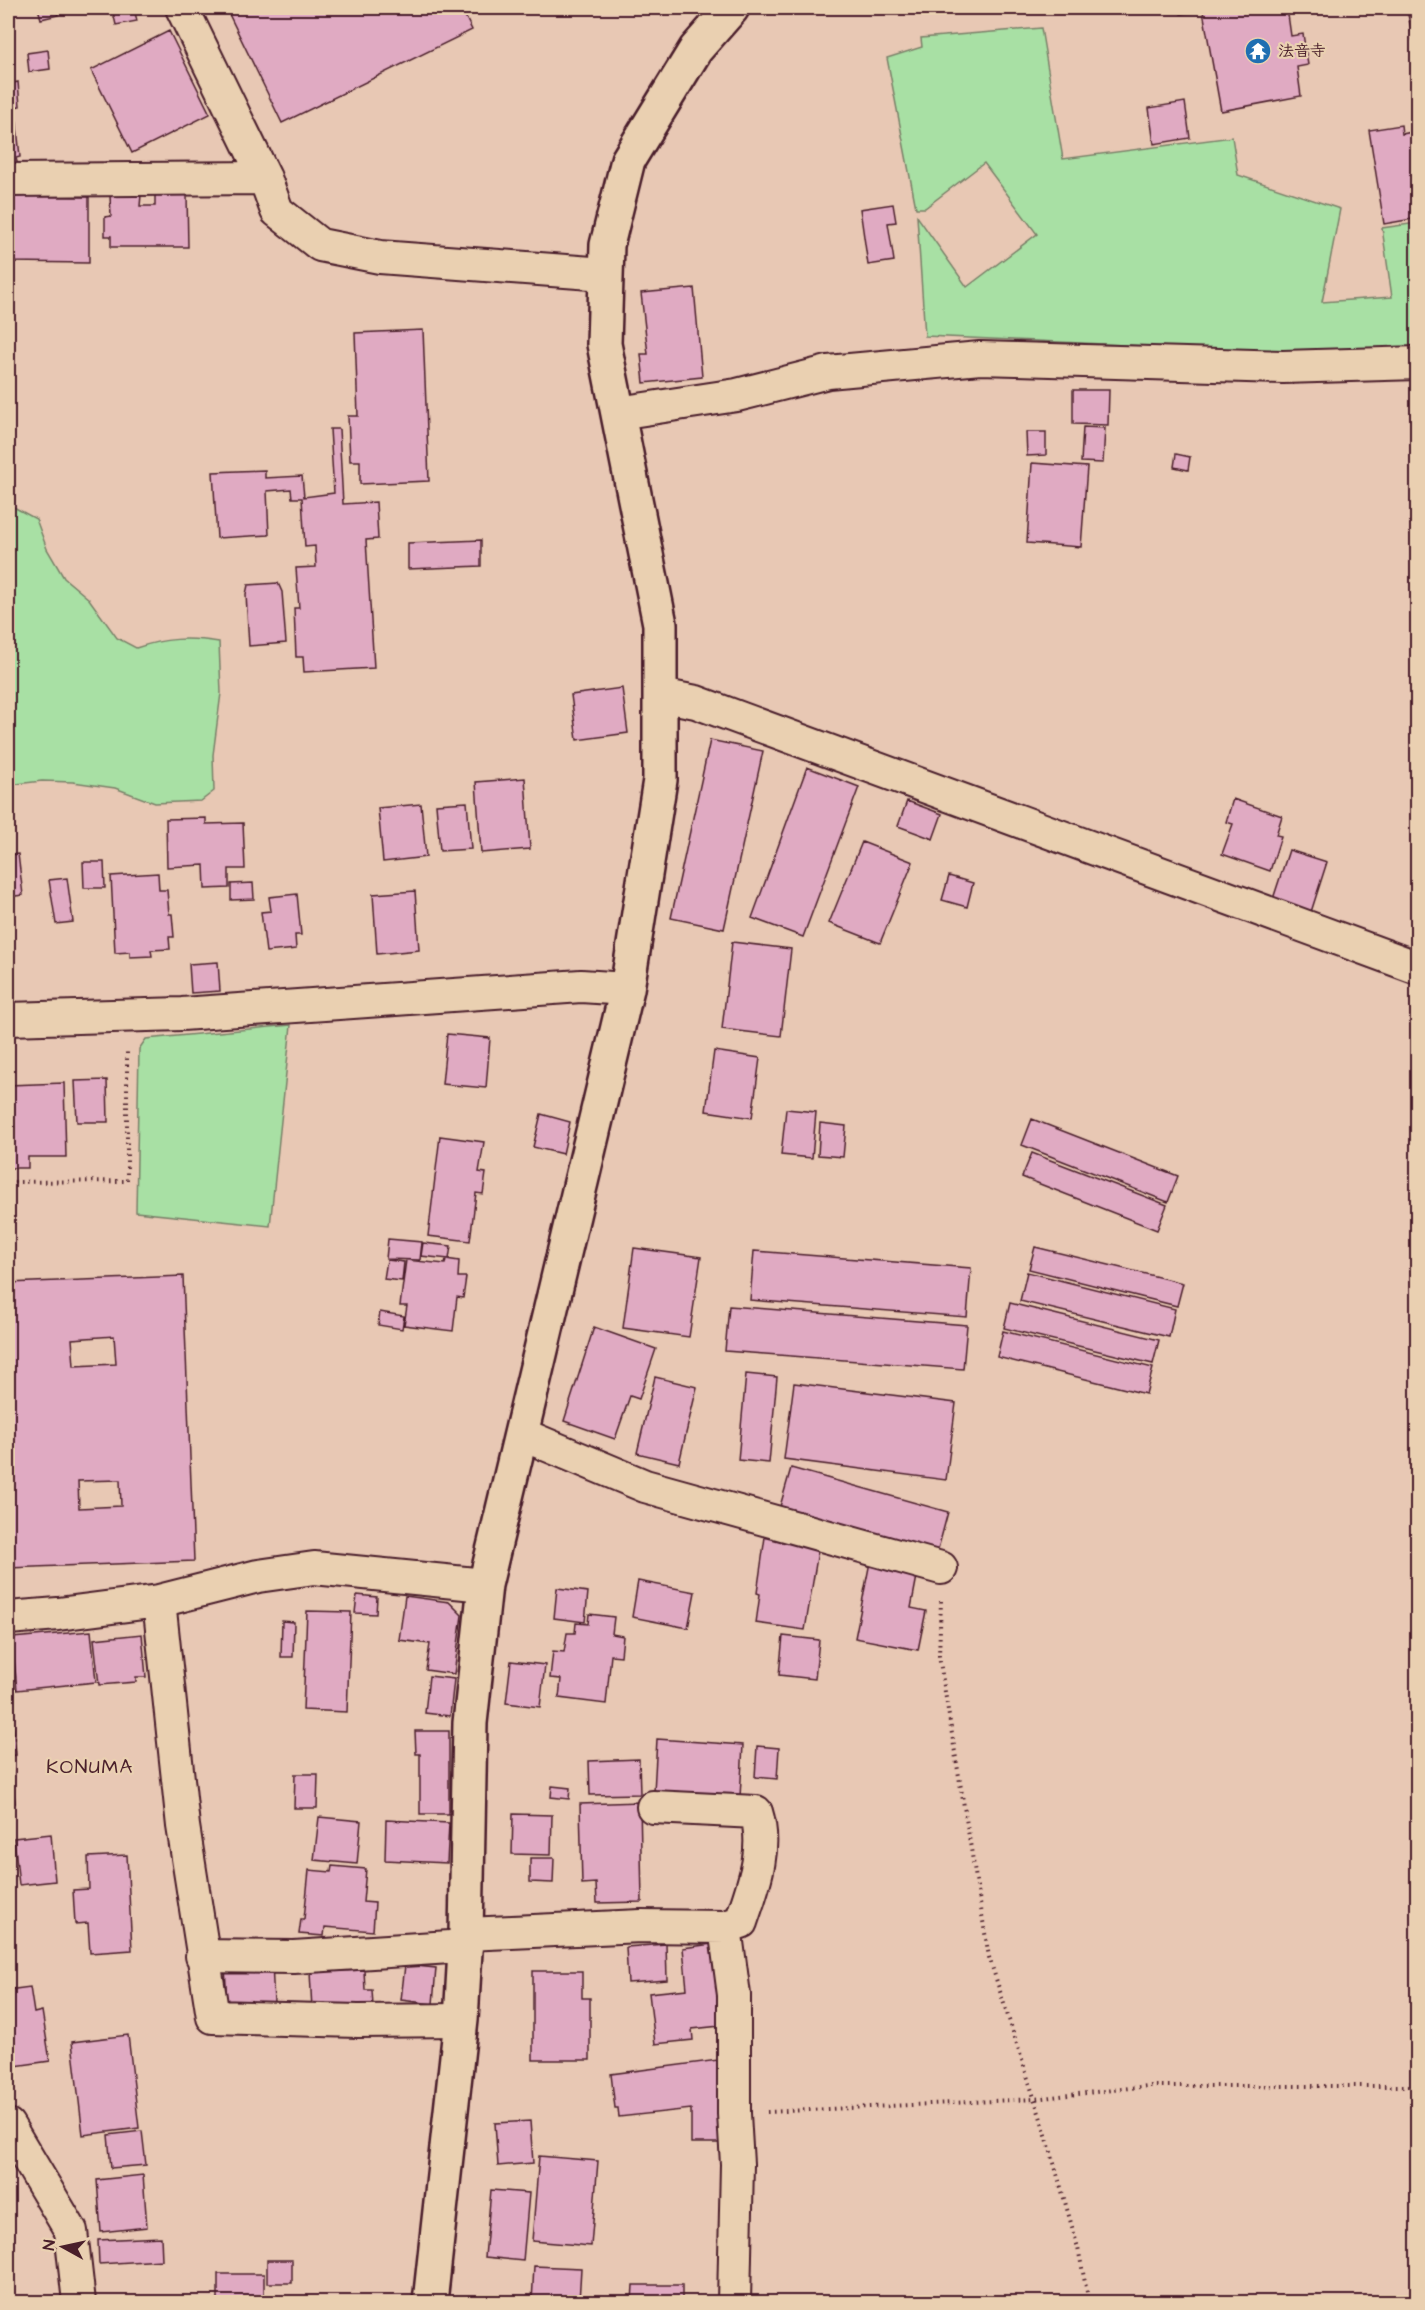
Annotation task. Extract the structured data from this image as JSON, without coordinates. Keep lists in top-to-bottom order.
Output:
{
  "districts": ["KONUMA"],
  "places": {
    "temple": ["法音寺"]
  },
  "north": "left"
}
